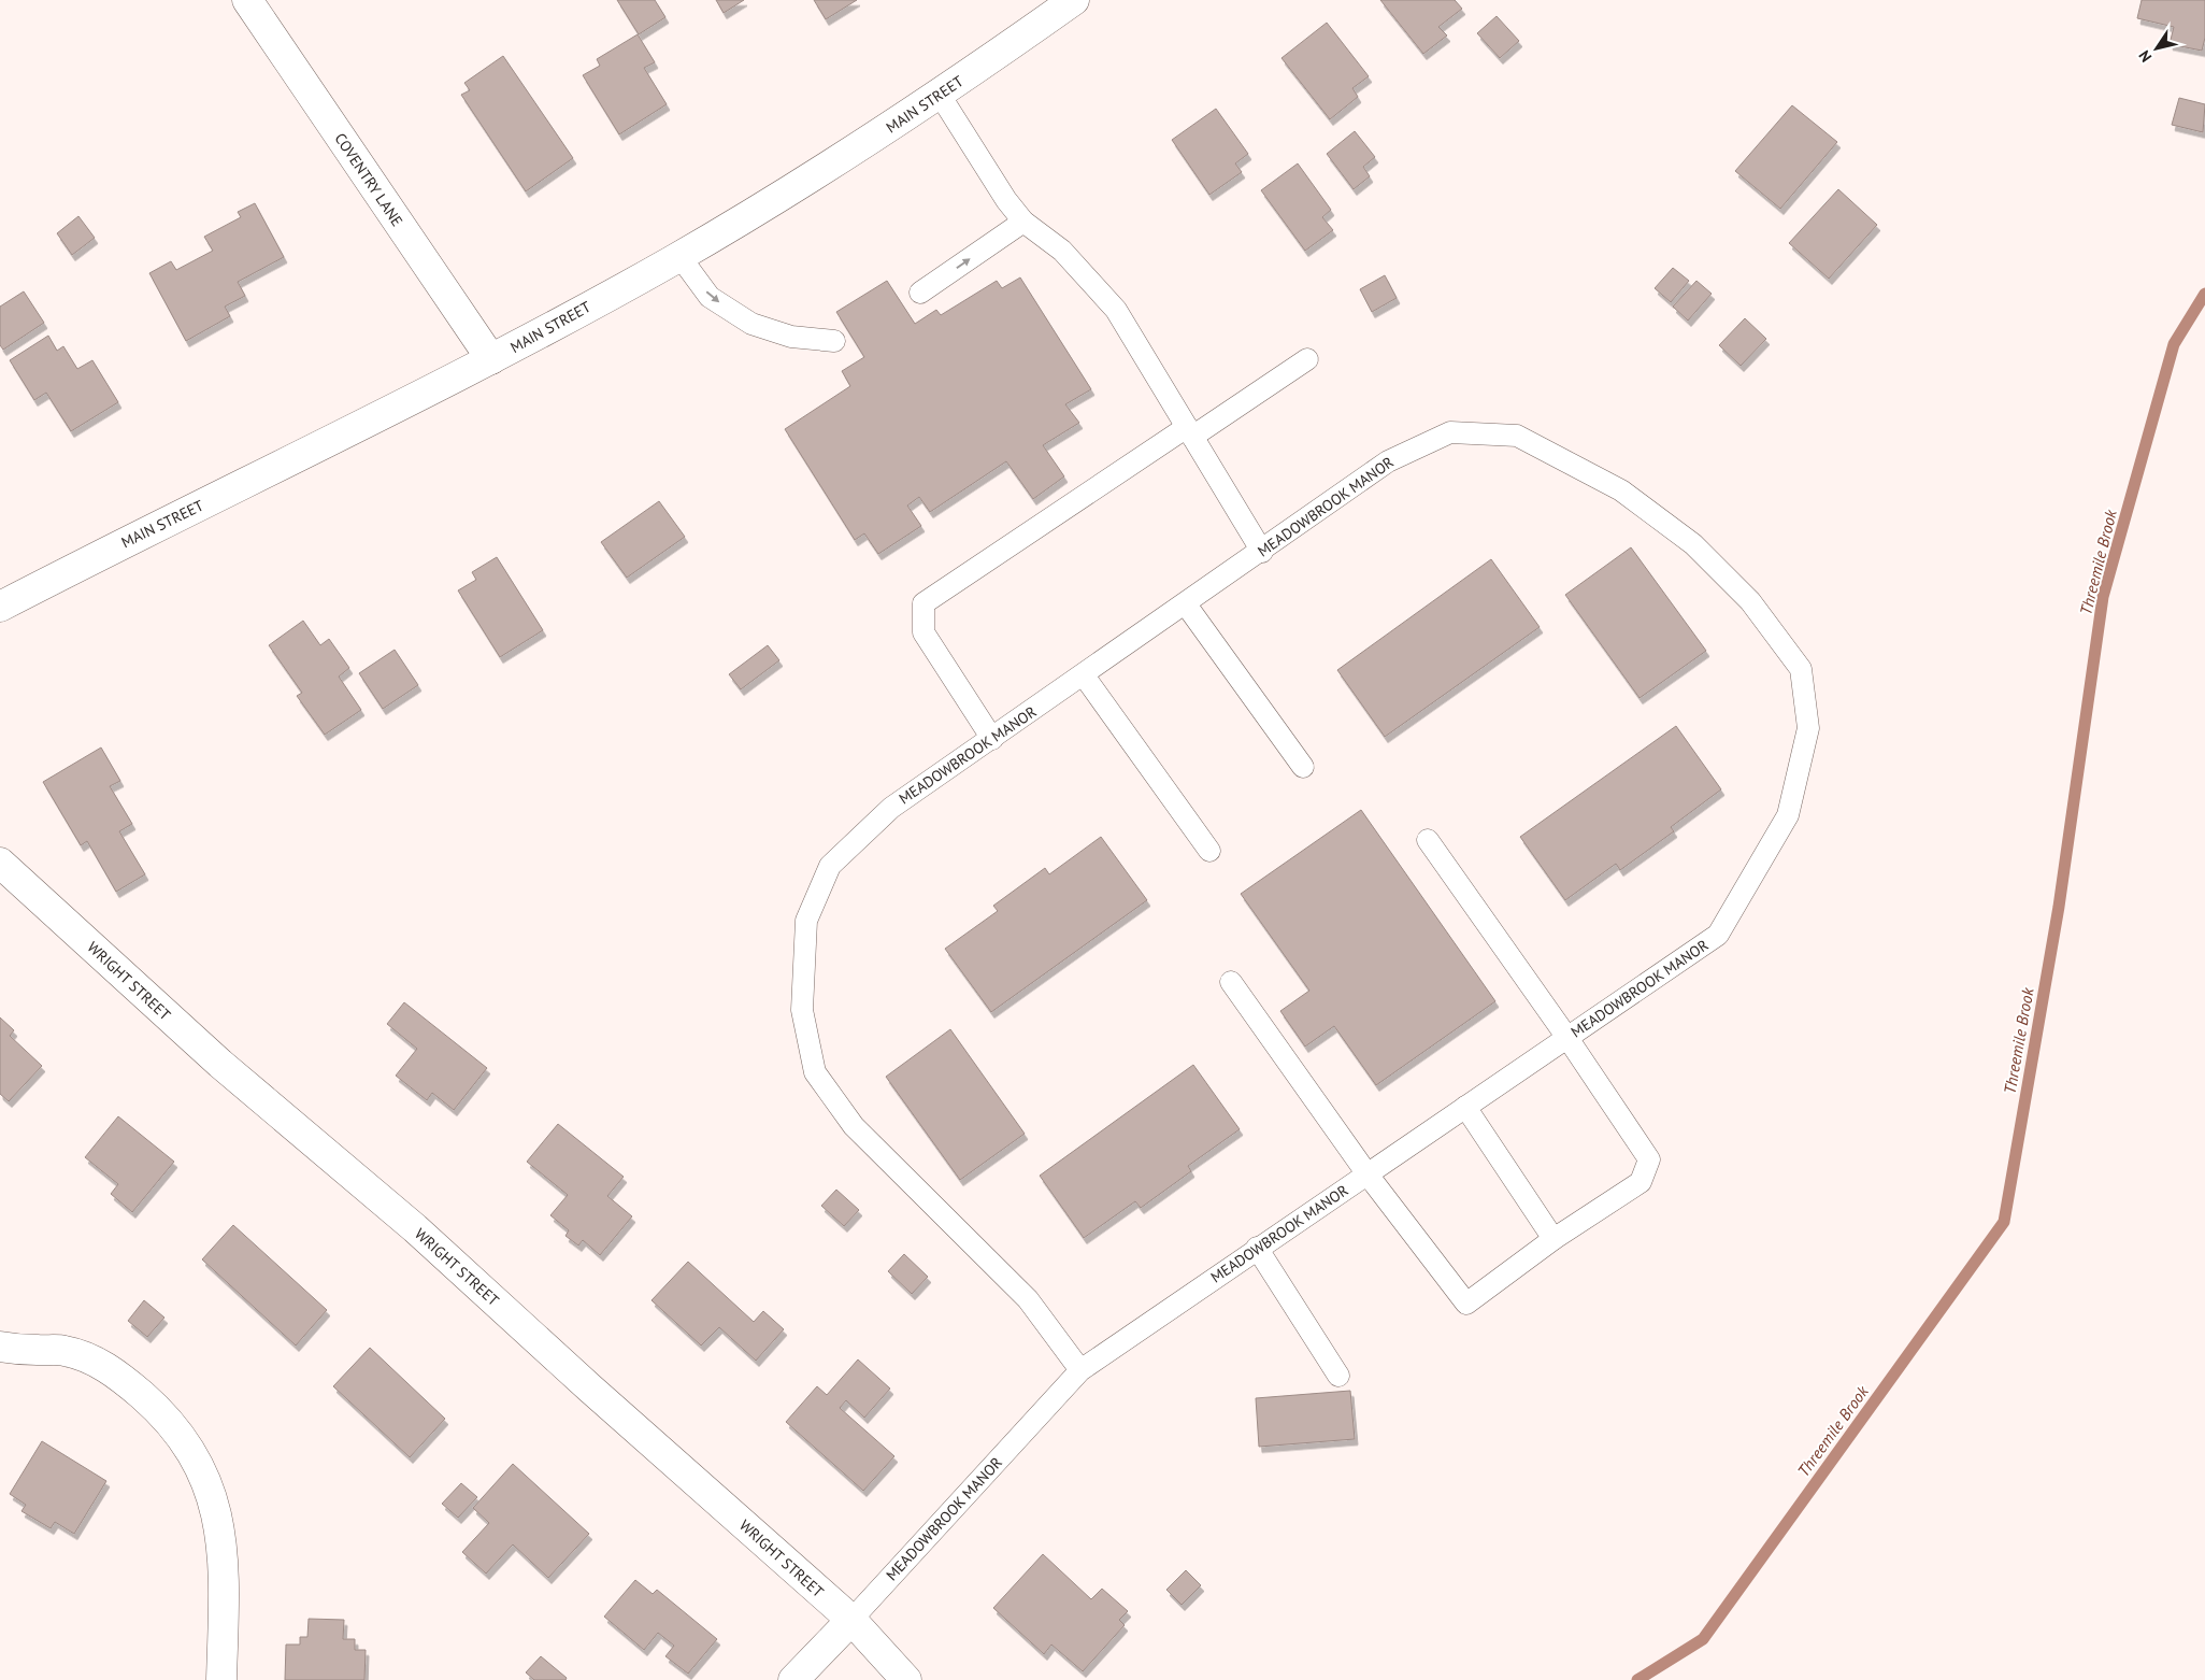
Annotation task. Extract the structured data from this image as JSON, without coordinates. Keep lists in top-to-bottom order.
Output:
{
  "streets": {
    "street": ["MAIN STREET", "COVENTRY LANE", "WRIGHT STREET"],
    "lane": ["MEADOWBROOK MANOR"]
  },
  "crossings": [
    ["MAIN STREET", "COVENTRY LANE"],
    ["MEADOWBROOK MANOR", "WRIGHT STREET"]
  ],
  "water": ["Threemile Brook"],
  "north": "bottom left"
}
